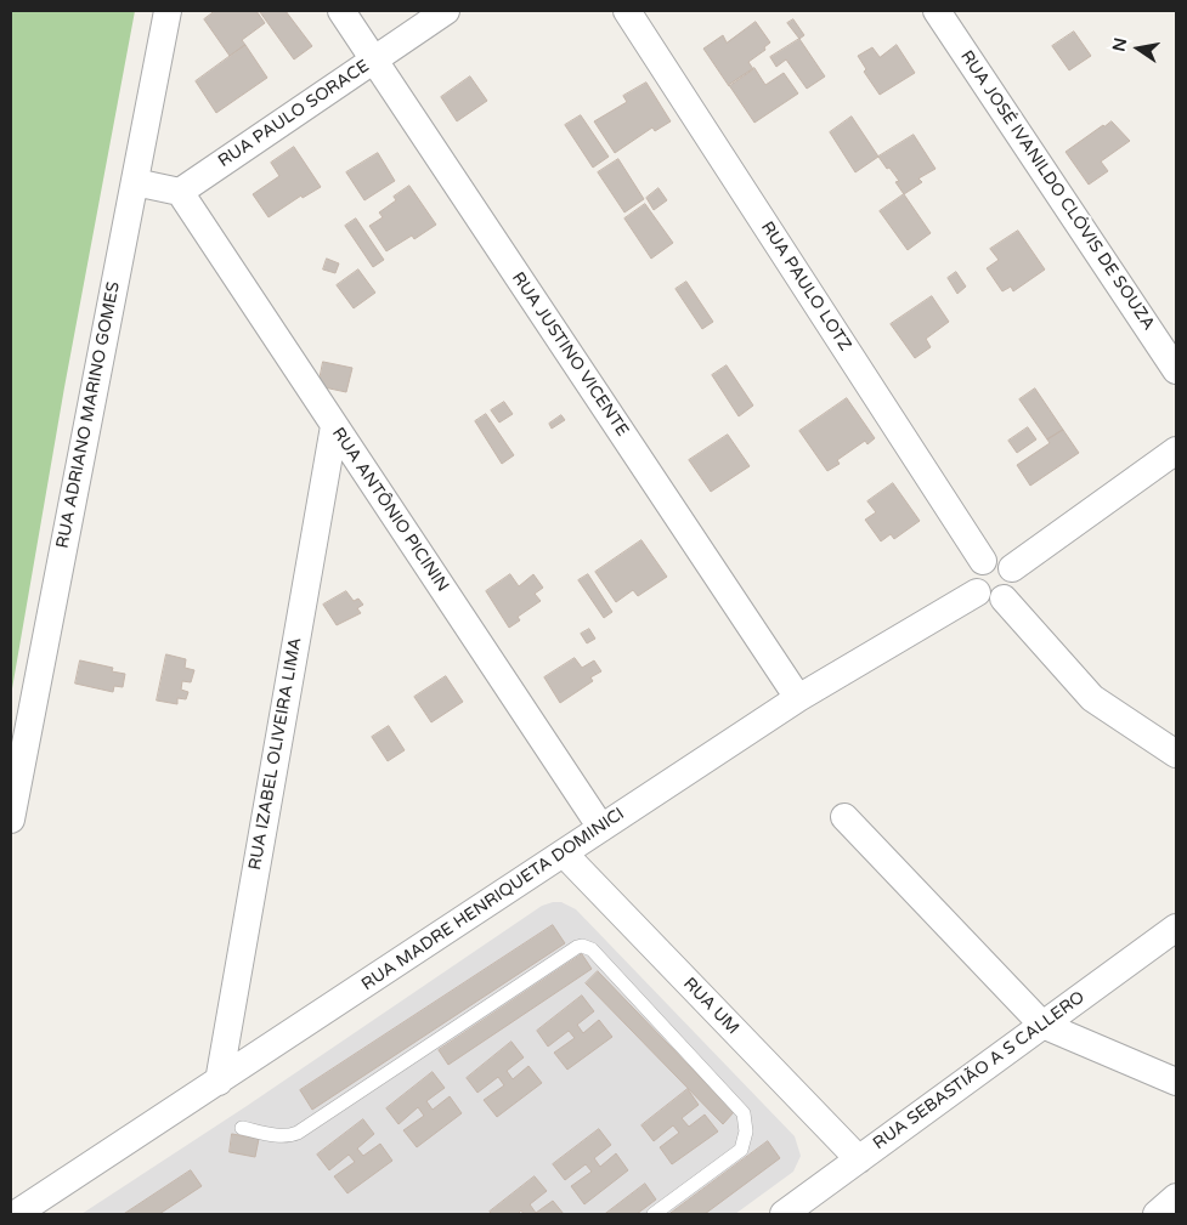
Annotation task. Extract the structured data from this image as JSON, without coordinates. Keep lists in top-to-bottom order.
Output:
{
  "streets": {
    "street": [
      "RUA PAULO SORACE",
      "RUA JOSÉ IVANILDO CLÓVIS DE SOUZA",
      "RUA PAULO LOTZ",
      "RUA JUSTINO VICENTE",
      "RUA ADRIANO MARINO GOMES",
      "RUA ANTÔNIO PICININ",
      "RUA IZABEL OLIVEIRA LIMA",
      "RUA MADRE HENRIQUETA DOMINICI",
      "RUA UM",
      "RUA SEBASTIÃO A S CALLERO"
    ]
  },
  "crossings": [
    ["RUA PAULO SORACE", "RUA JUSTINO VICENTE"],
    ["RUA PAULO SORACE", "RUA ANTÔNIO PICININ"],
    ["RUA PAULO LOTZ", "RUA MADRE HENRIQUETA DOMINICI"],
    ["RUA JUSTINO VICENTE", "RUA MADRE HENRIQUETA DOMINICI"],
    ["RUA ANTÔNIO PICININ", "RUA IZABEL OLIVEIRA LIMA"],
    ["RUA ANTÔNIO PICININ", "RUA MADRE HENRIQUETA DOMINICI"],
    ["RUA IZABEL OLIVEIRA LIMA", "RUA MADRE HENRIQUETA DOMINICI"],
    ["RUA MADRE HENRIQUETA DOMINICI", "RUA UM"],
    ["RUA UM", "RUA SEBASTIÃO A S CALLERO"]
  ],
  "north": "left"
}
